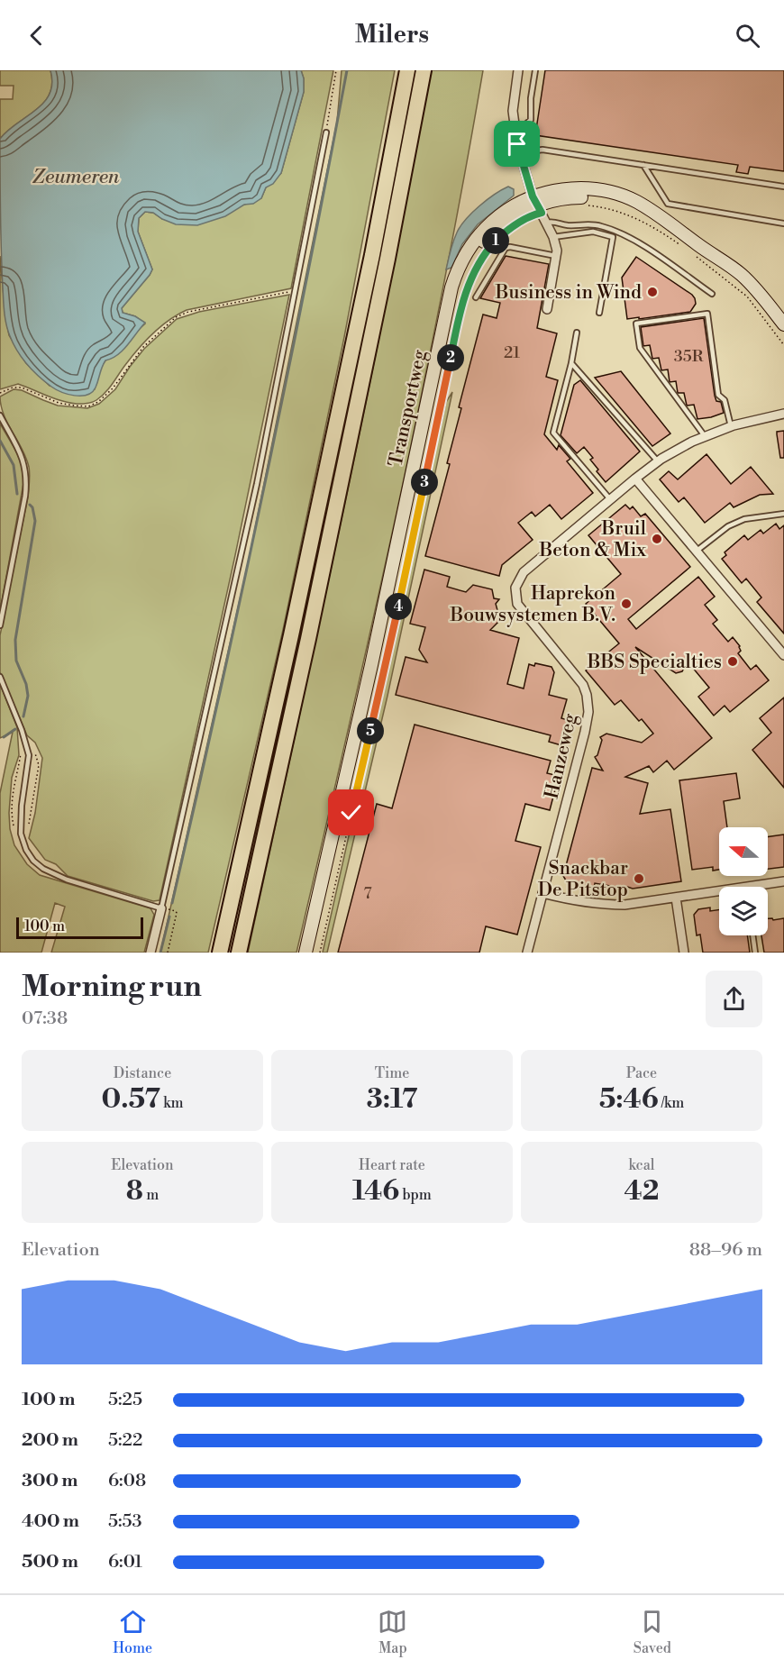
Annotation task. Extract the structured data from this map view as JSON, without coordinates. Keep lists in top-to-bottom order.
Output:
{
  "streets": {
    "street": ["Transportweg", "Hanzeweg"]
  },
  "water": ["Zeumeren"],
  "places": [
    "Business in Wind",
    "Bruil Beton & Mix",
    "Haprekon Bouwsystemen B.V.",
    "BBS Specialties",
    "Snackbar De Pitstop"
  ],
  "house_numbers": ["21", "35R", "7"],
  "scale_bar": "100 m",
  "north": "left",
  "page": {
    "header": "Milers",
    "pins": [
      "1",
      "2",
      "3",
      "4",
      "5"
    ],
    "scale": "100 m",
    "heading": ["Morning run", "07:38"],
    "stats": [
      ["Distance", "0.57 km"],
      ["Time", "3:17"],
      ["Pace", "5:46 /km"],
      ["Elevation", "8 m"],
      ["Heart rate", "146 bpm"],
      ["kcal", "42"]
    ],
    "chart": ["Elevation", "88–96 m"],
    "list": [
      {
        "name": "100 m",
        "note": "5:25"
      },
      {
        "name": "200 m",
        "note": "5:22"
      },
      {
        "name": "300 m",
        "note": "6:08"
      },
      {
        "name": "400 m",
        "note": "5:53"
      },
      {
        "name": "500 m",
        "note": "6:01"
      }
    ],
    "tabs": ["Home", "Map", "Saved"]
  }
}
